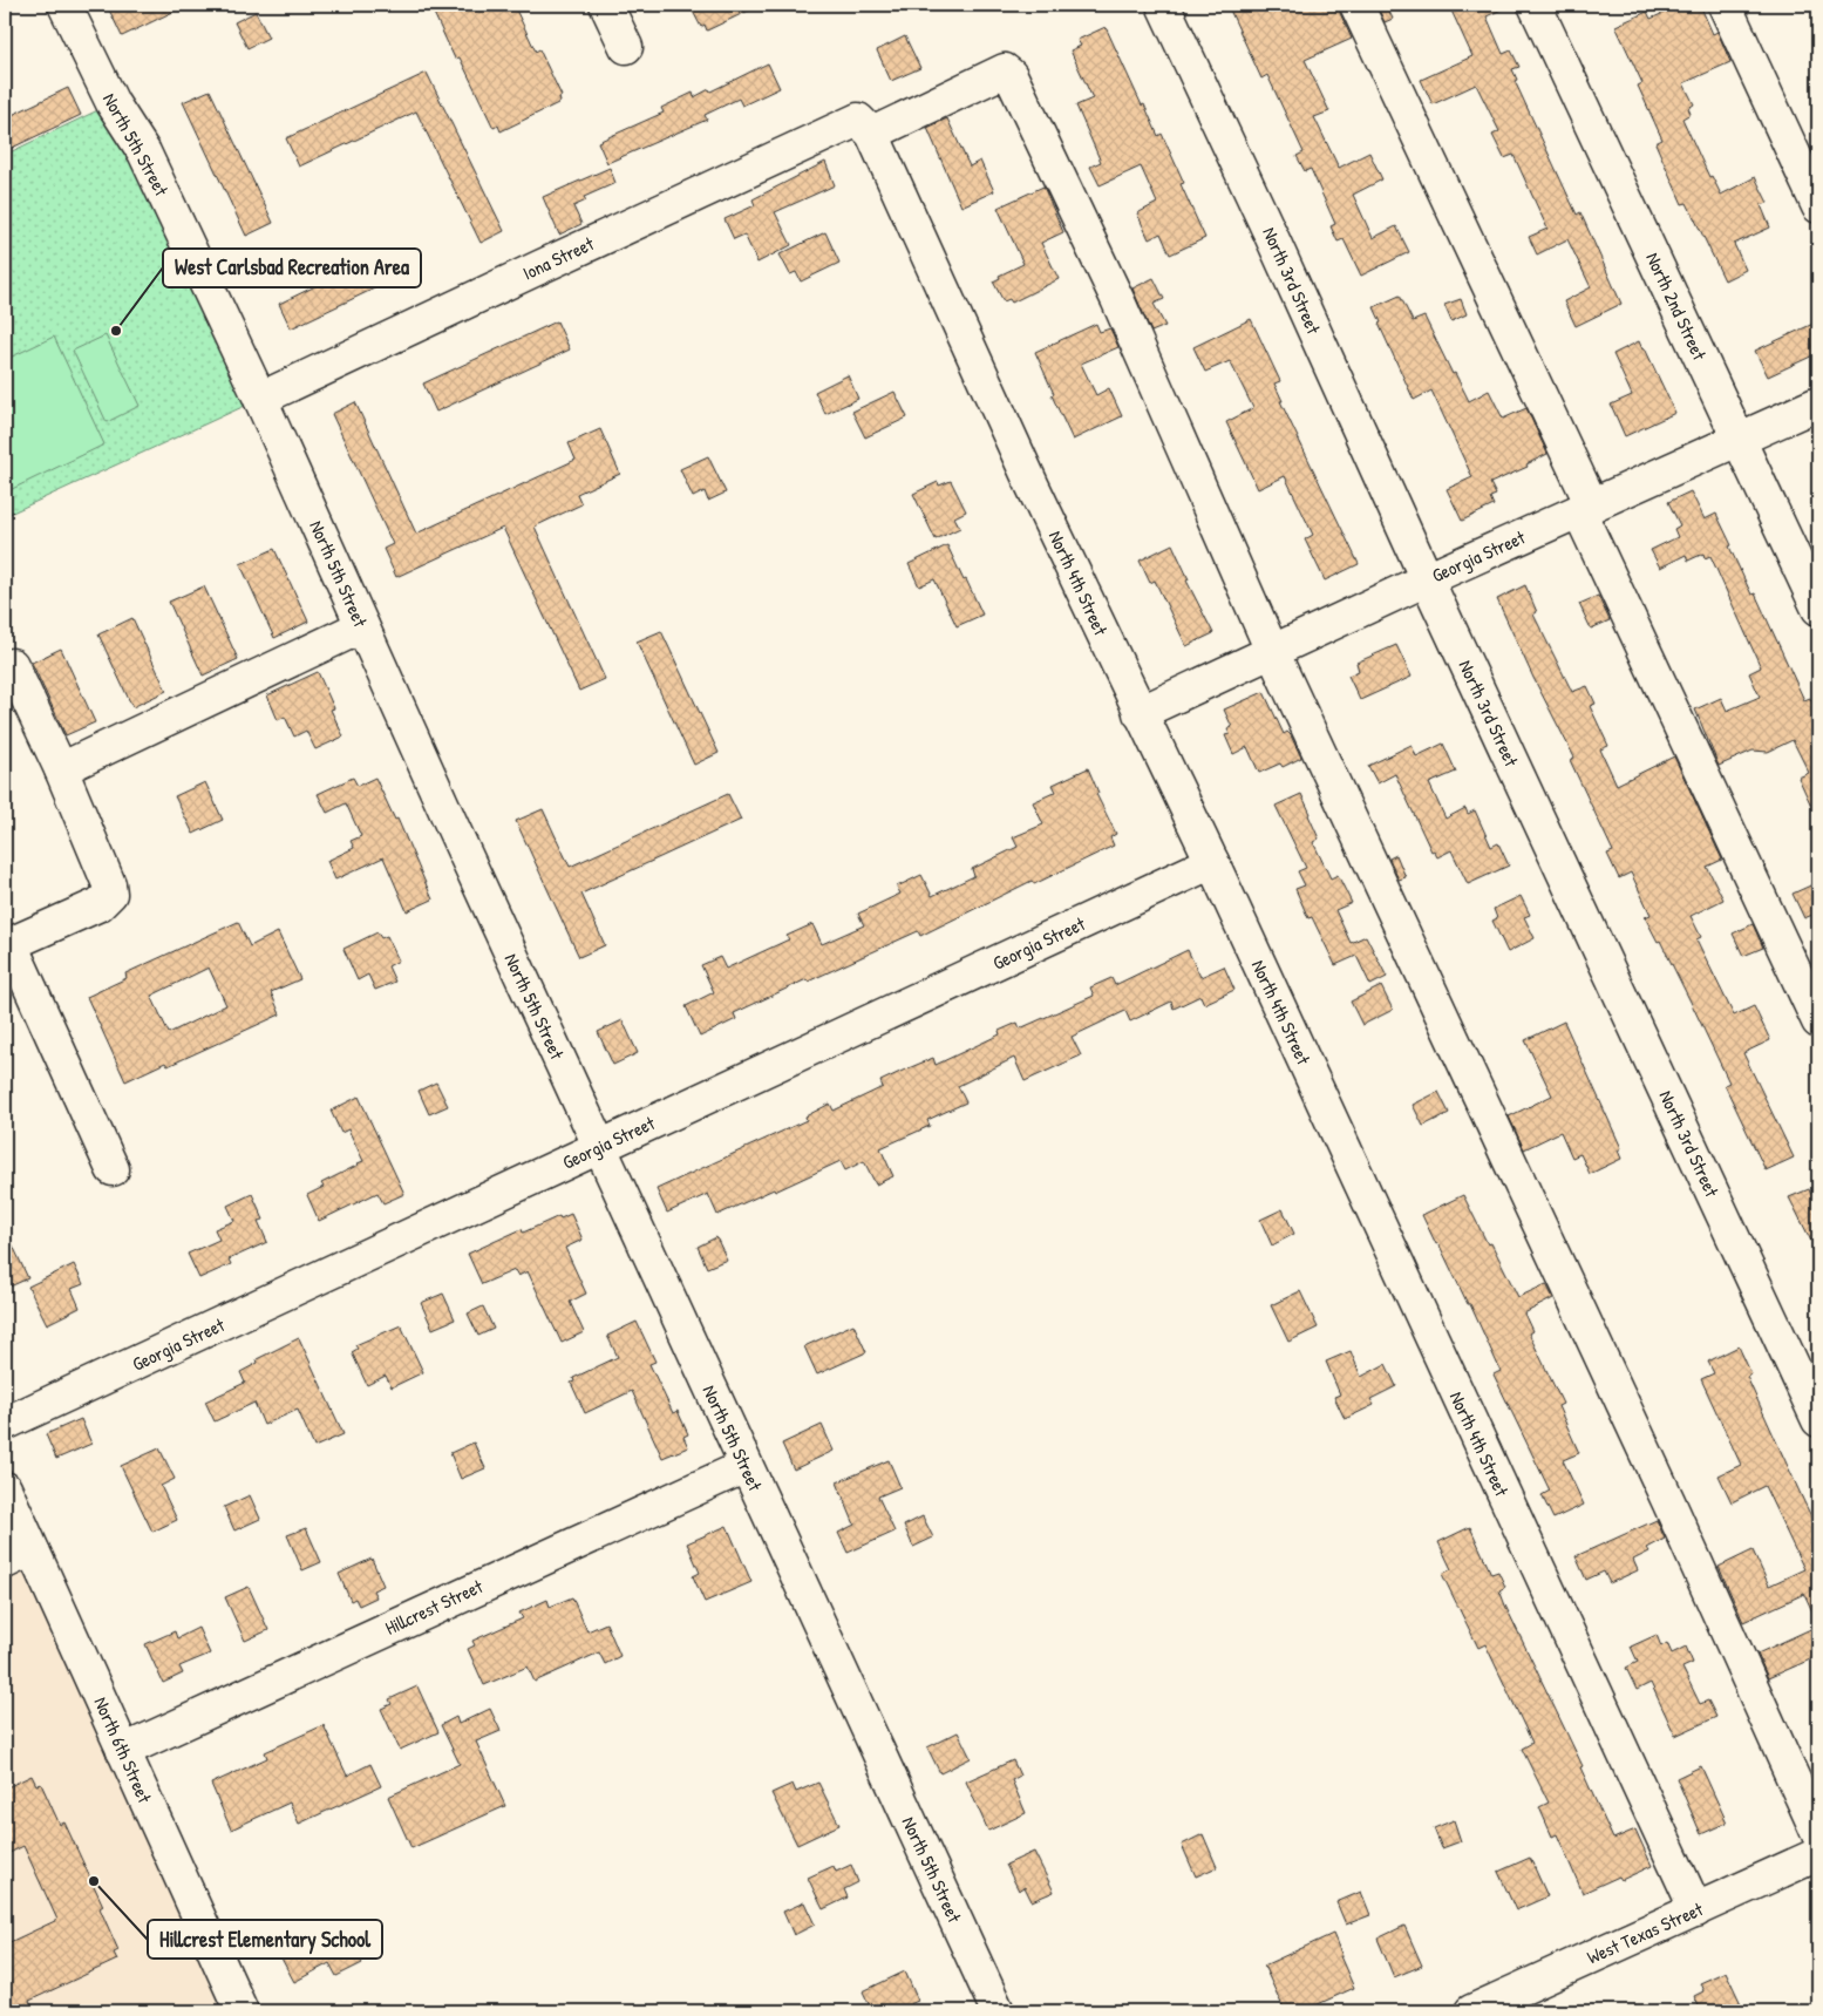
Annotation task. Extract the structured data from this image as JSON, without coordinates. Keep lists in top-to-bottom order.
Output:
{
  "streets": {
    "street": [
      "North 5th Street",
      "Iona Street",
      "North 3rd Street",
      "North 2nd Street",
      "Georgia Street",
      "North 4th Street",
      "Hillcrest Street",
      "North 6th Street",
      "West Texas Street"
    ]
  },
  "crossings": [
    ["North 5th Street", "Iona Street"],
    ["North 5th Street", "Georgia Street"],
    ["North 5th Street", "Hillcrest Street"],
    ["Iona Street", "Georgia Street"],
    ["Iona Street", "North 4th Street"],
    ["North 3rd Street", "Georgia Street"],
    ["North 2nd Street", "Georgia Street"],
    ["Georgia Street", "North 4th Street"],
    ["North 4th Street", "West Texas Street"],
    ["Hillcrest Street", "North 6th Street"]
  ],
  "places": ["West Carlsbad Recreation Area", "Hillcrest Elementary School"]
}
